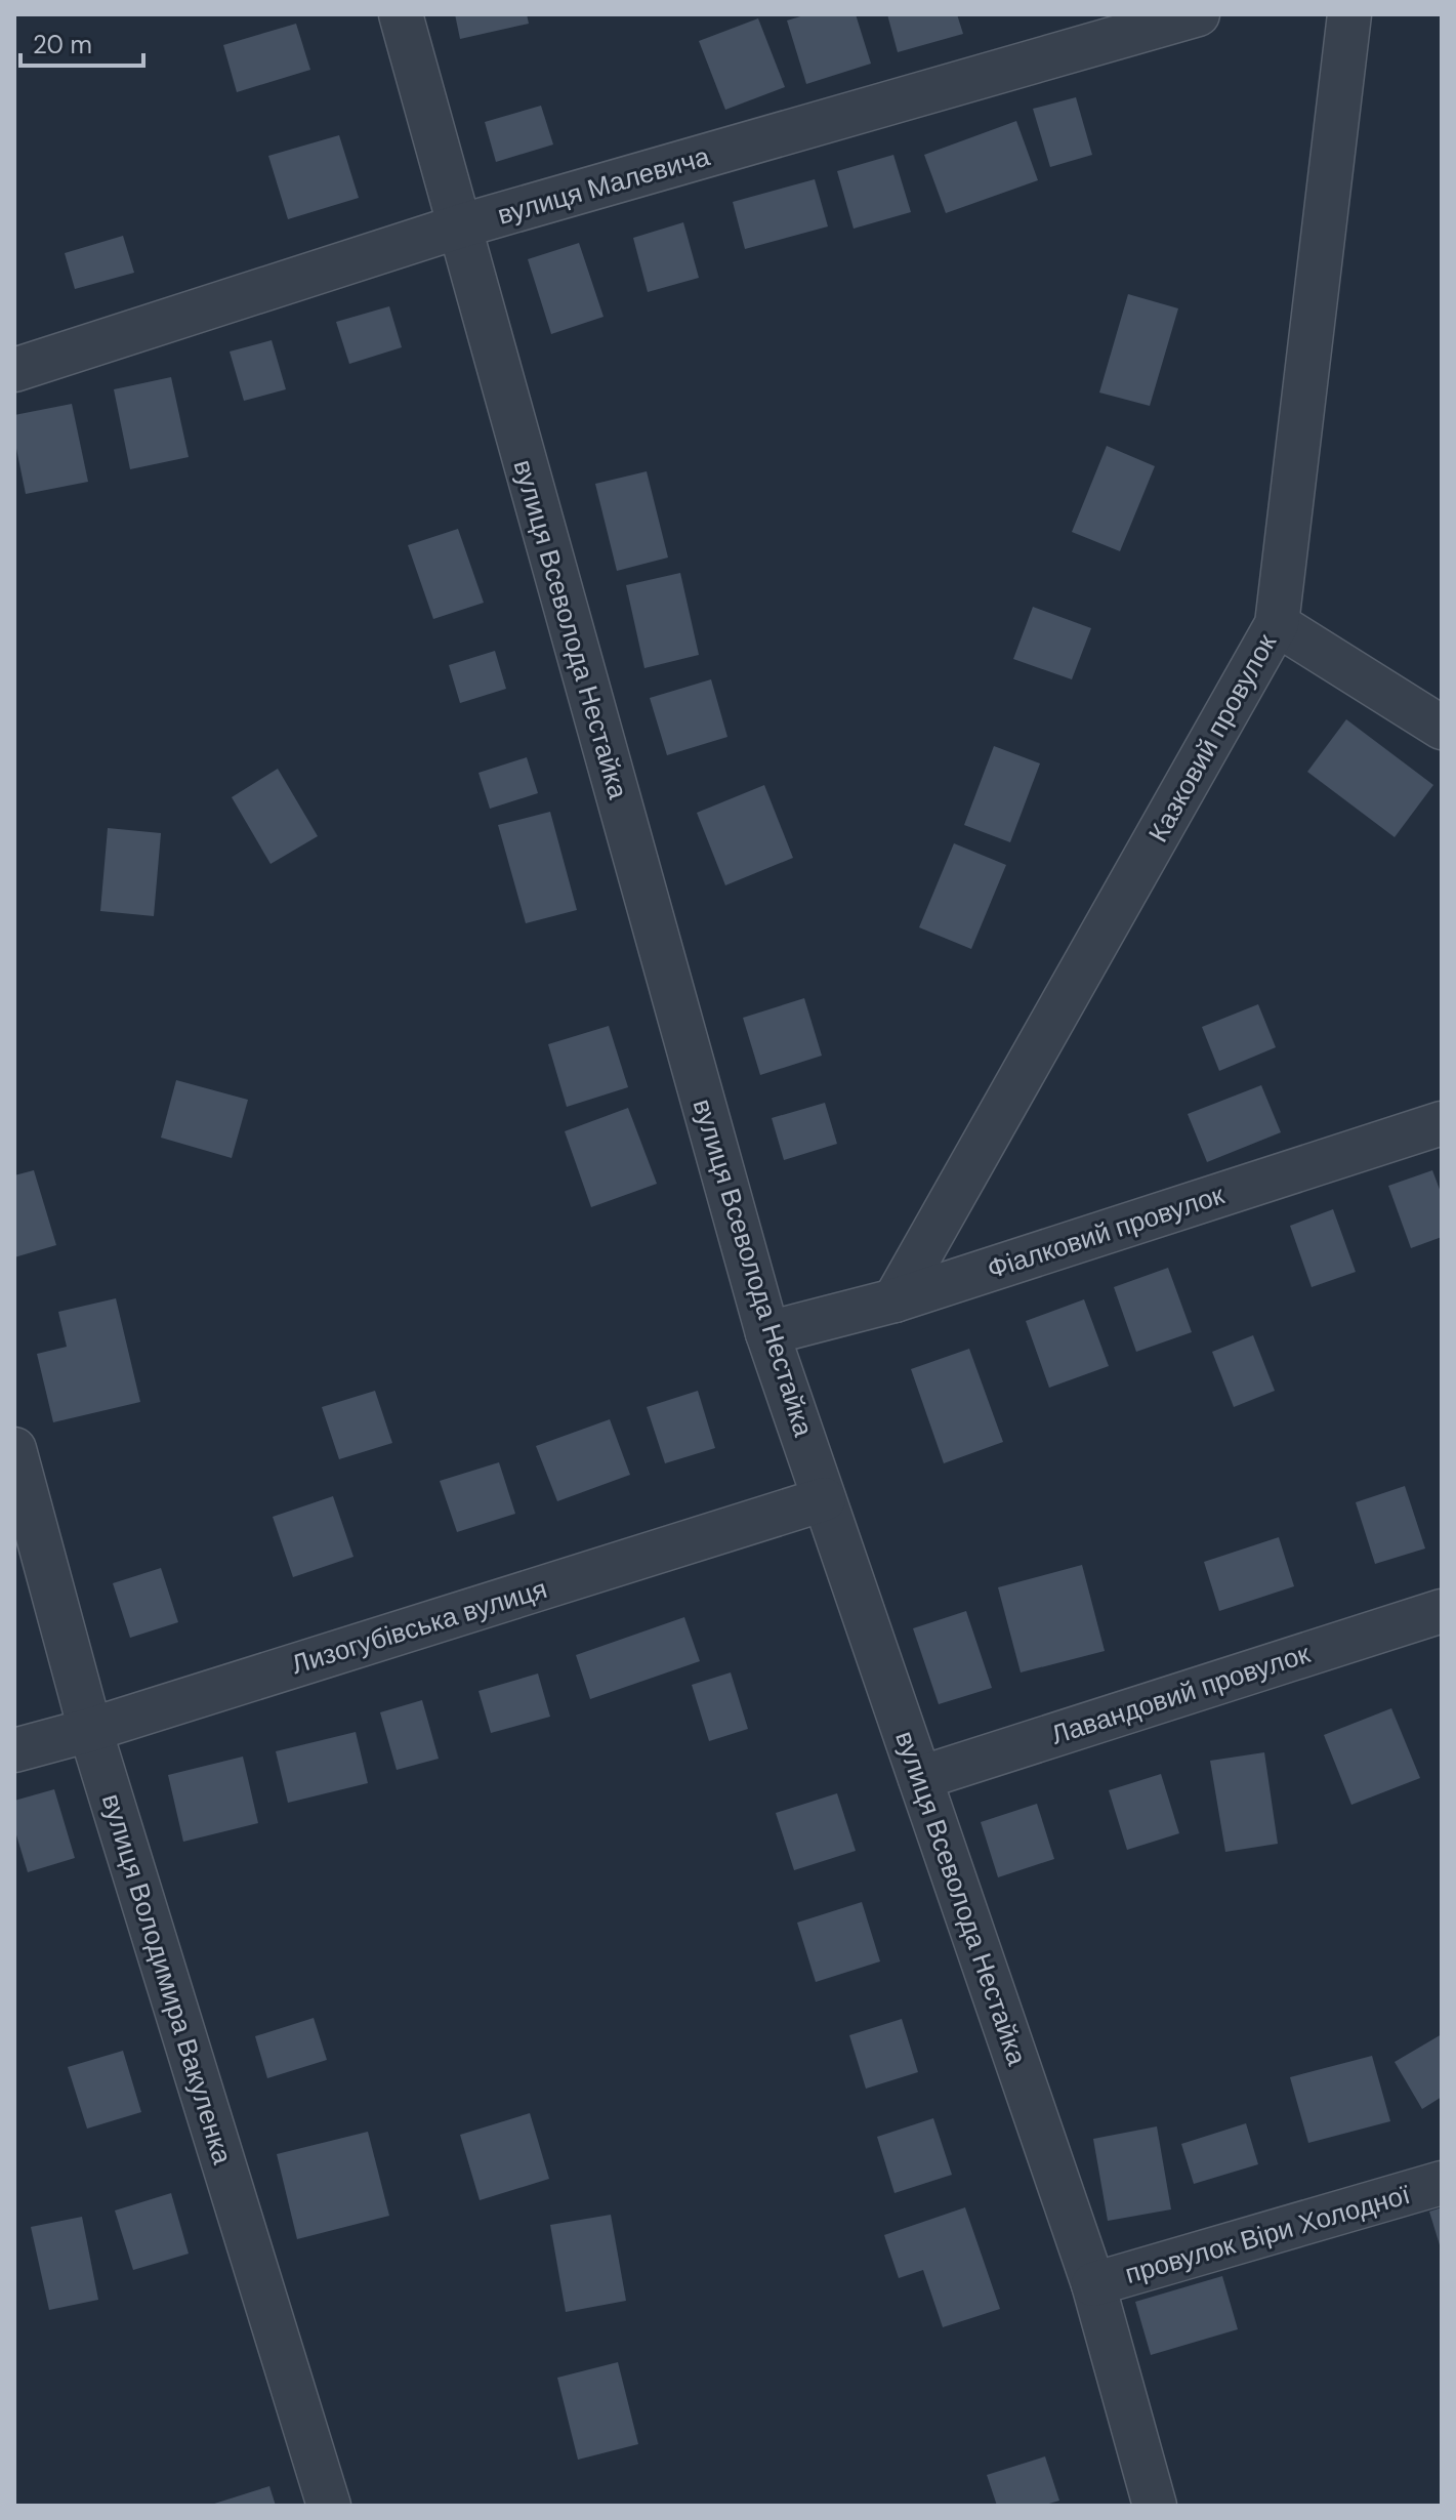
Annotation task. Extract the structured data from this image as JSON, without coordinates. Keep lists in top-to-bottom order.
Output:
{
  "streets": {
    "street": [
      "вулиця Малевича",
      "вулиця Всеволода Нестайка",
      "Казковий провулок",
      "Фіалковий провулок",
      "Лизогубівська вулиця",
      "Лавандовий провулок",
      "вулиця Володимира Вакуленка",
      "провулок Віри Холодної"
    ]
  },
  "crossings": [
    ["вулиця Малевича", "вулиця Всеволода Нестайка"],
    ["вулиця Всеволода Нестайка", "Фіалковий провулок"],
    ["вулиця Всеволода Нестайка", "Лизогубівська вулиця"],
    ["вулиця Всеволода Нестайка", "Лавандовий провулок"],
    ["вулиця Всеволода Нестайка", "провулок Віри Холодної"],
    ["Казковий провулок", "Фіалковий провулок"],
    ["Лизогубівська вулиця", "вулиця Володимира Вакуленка"]
  ],
  "scale_bar": "20 m"
}
